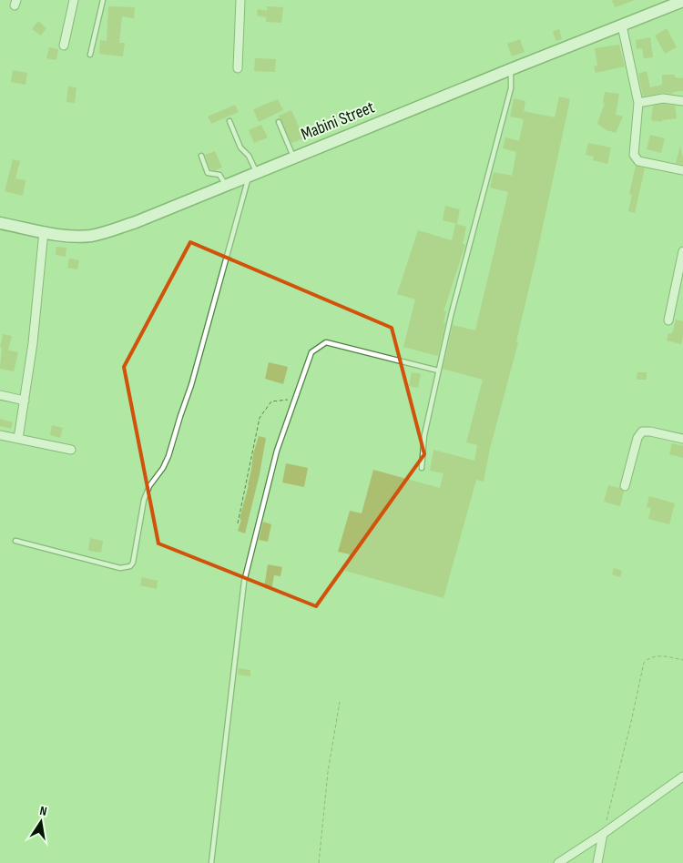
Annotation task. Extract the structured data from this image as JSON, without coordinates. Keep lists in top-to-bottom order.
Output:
{
  "streets": {
    "main road": ["Mabini Street"]
  },
  "north": "top"
}
